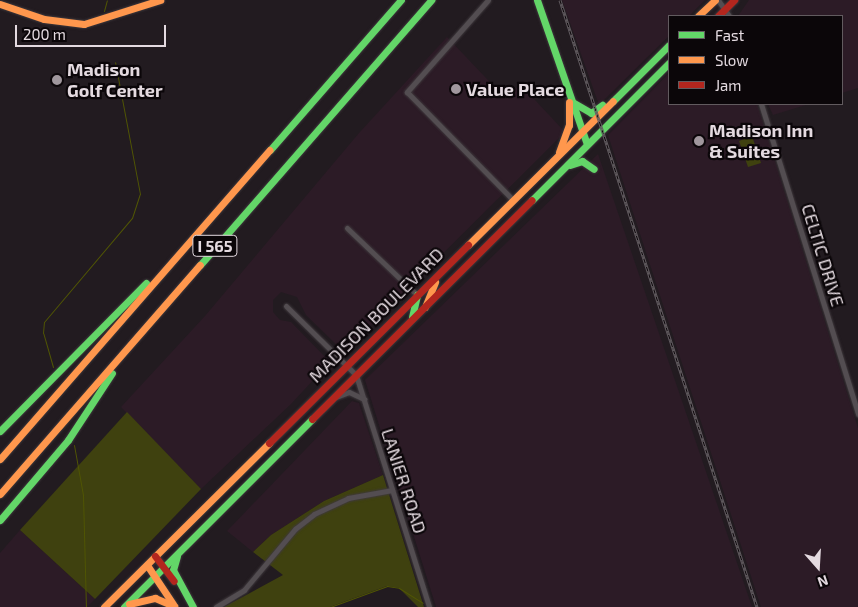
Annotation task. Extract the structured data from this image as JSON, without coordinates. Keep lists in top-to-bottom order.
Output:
{
  "streets": {
    "main road": ["I 565", "MADISON BOULEVARD"],
    "street": ["CELTIC DRIVE", "LANIER ROAD"]
  },
  "crossings": [
    ["MADISON BOULEVARD", "LANIER ROAD"]
  ],
  "places": ["Madison Golf Center", "Value Place", "Madison Inn & Suites"],
  "legend": ["Fast", "Slow", "Jam"],
  "scale_bar": "200 m",
  "north": "bottom"
}
